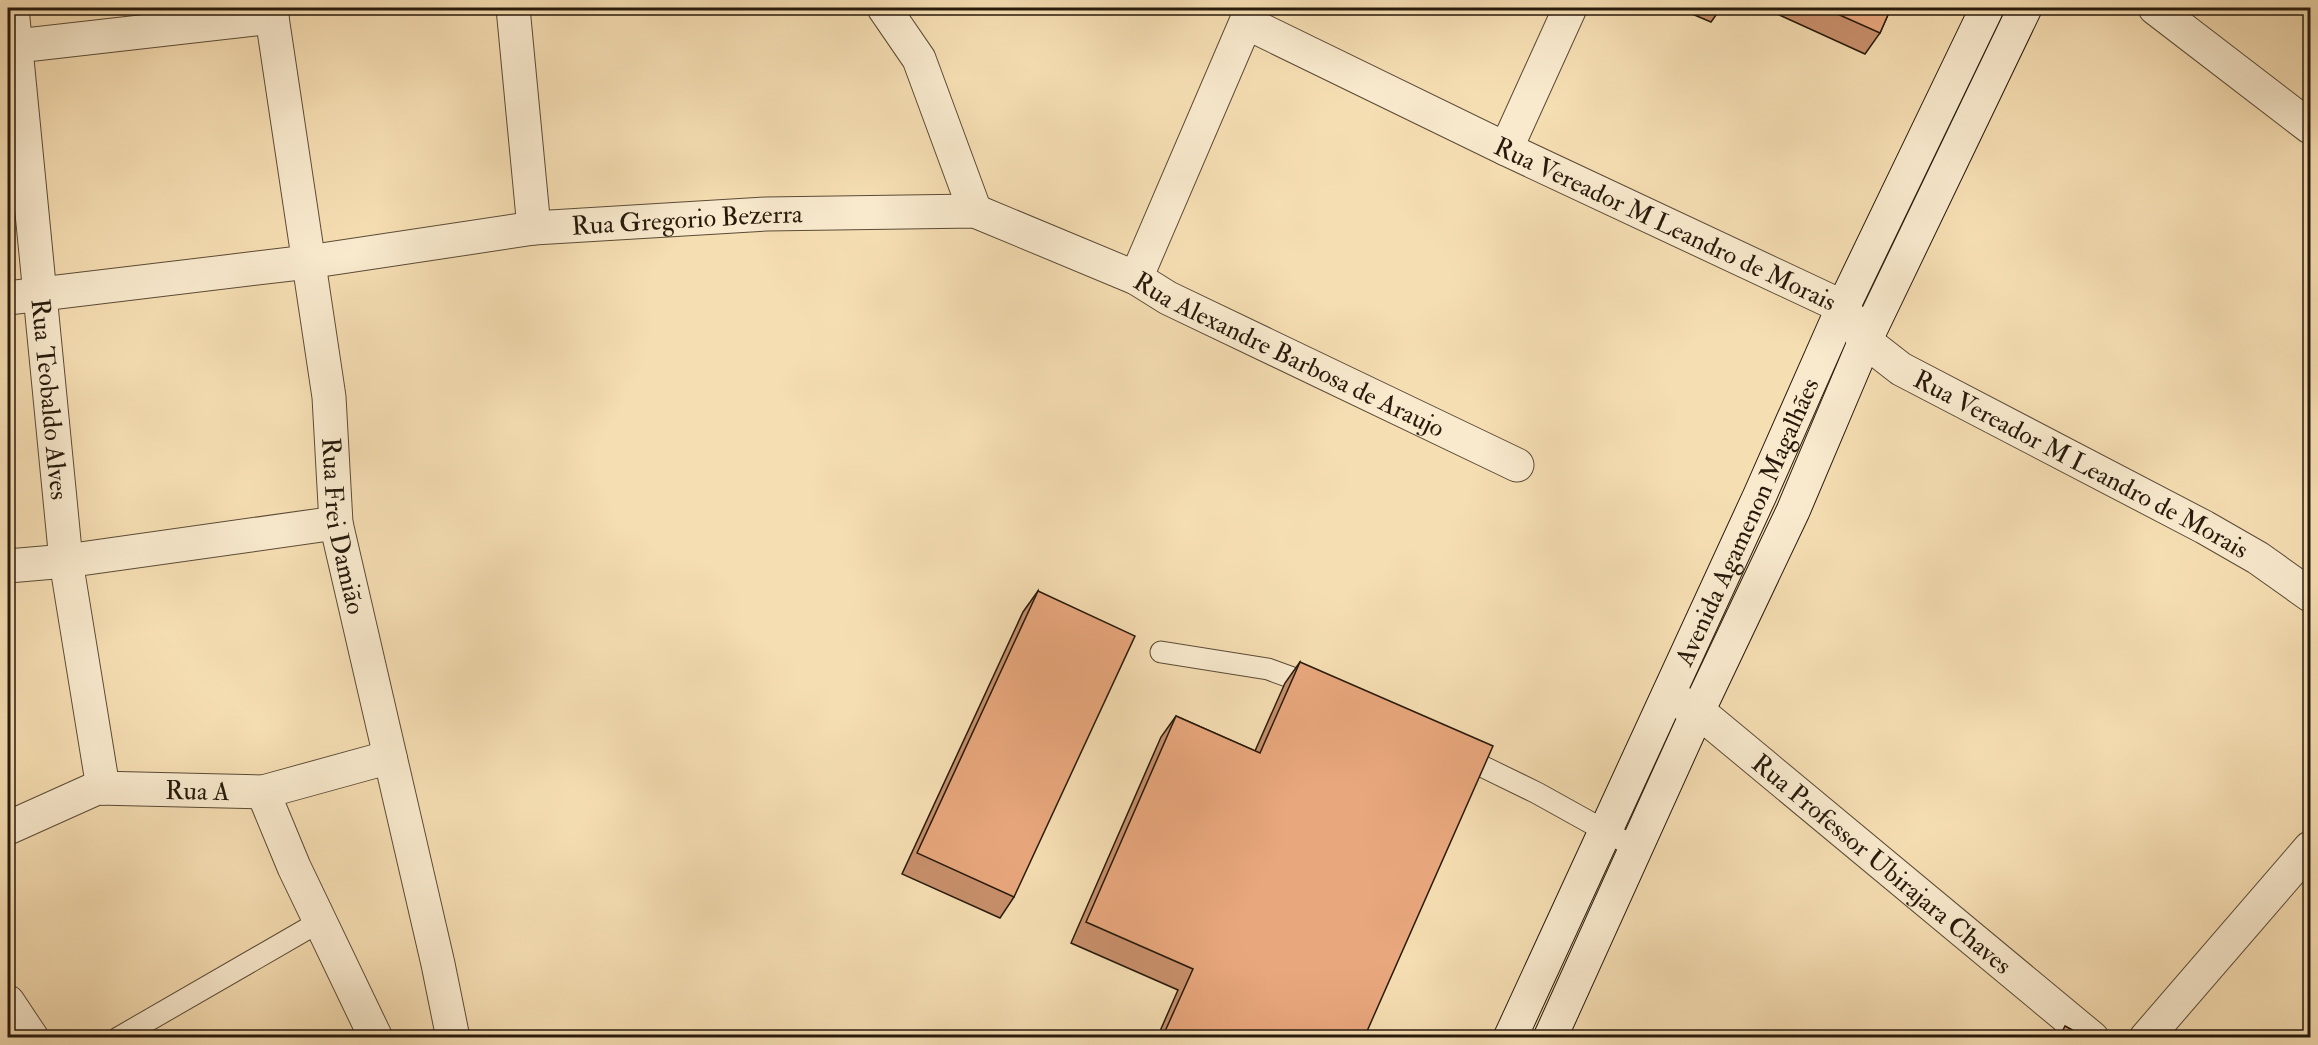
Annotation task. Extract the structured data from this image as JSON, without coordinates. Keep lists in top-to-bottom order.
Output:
{
  "streets": {
    "street": [
      "Rua Gregorio Bezerra",
      "Rua Vereador M Leandro de Morais",
      "Rua Alexandre Barbosa de Araujo",
      "Rua Teobaldo Alves",
      "Avenida Agamenon Magalhães",
      "Rua Frei Damião",
      "Rua A",
      "Rua Professor Ubirajara Chaves"
    ]
  },
  "crossings": [
    ["Rua Gregorio Bezerra", "Rua Alexandre Barbosa de Araujo"],
    ["Rua Gregorio Bezerra", "Rua Teobaldo Alves"],
    ["Rua Gregorio Bezerra", "Rua Frei Damião"],
    ["Rua Vereador M Leandro de Morais", "Avenida Agamenon Magalhães"],
    ["Rua Teobaldo Alves", "Rua A"],
    ["Avenida Agamenon Magalhães", "Rua Professor Ubirajara Chaves"],
    ["Rua Frei Damião", "Rua A"]
  ]
}
